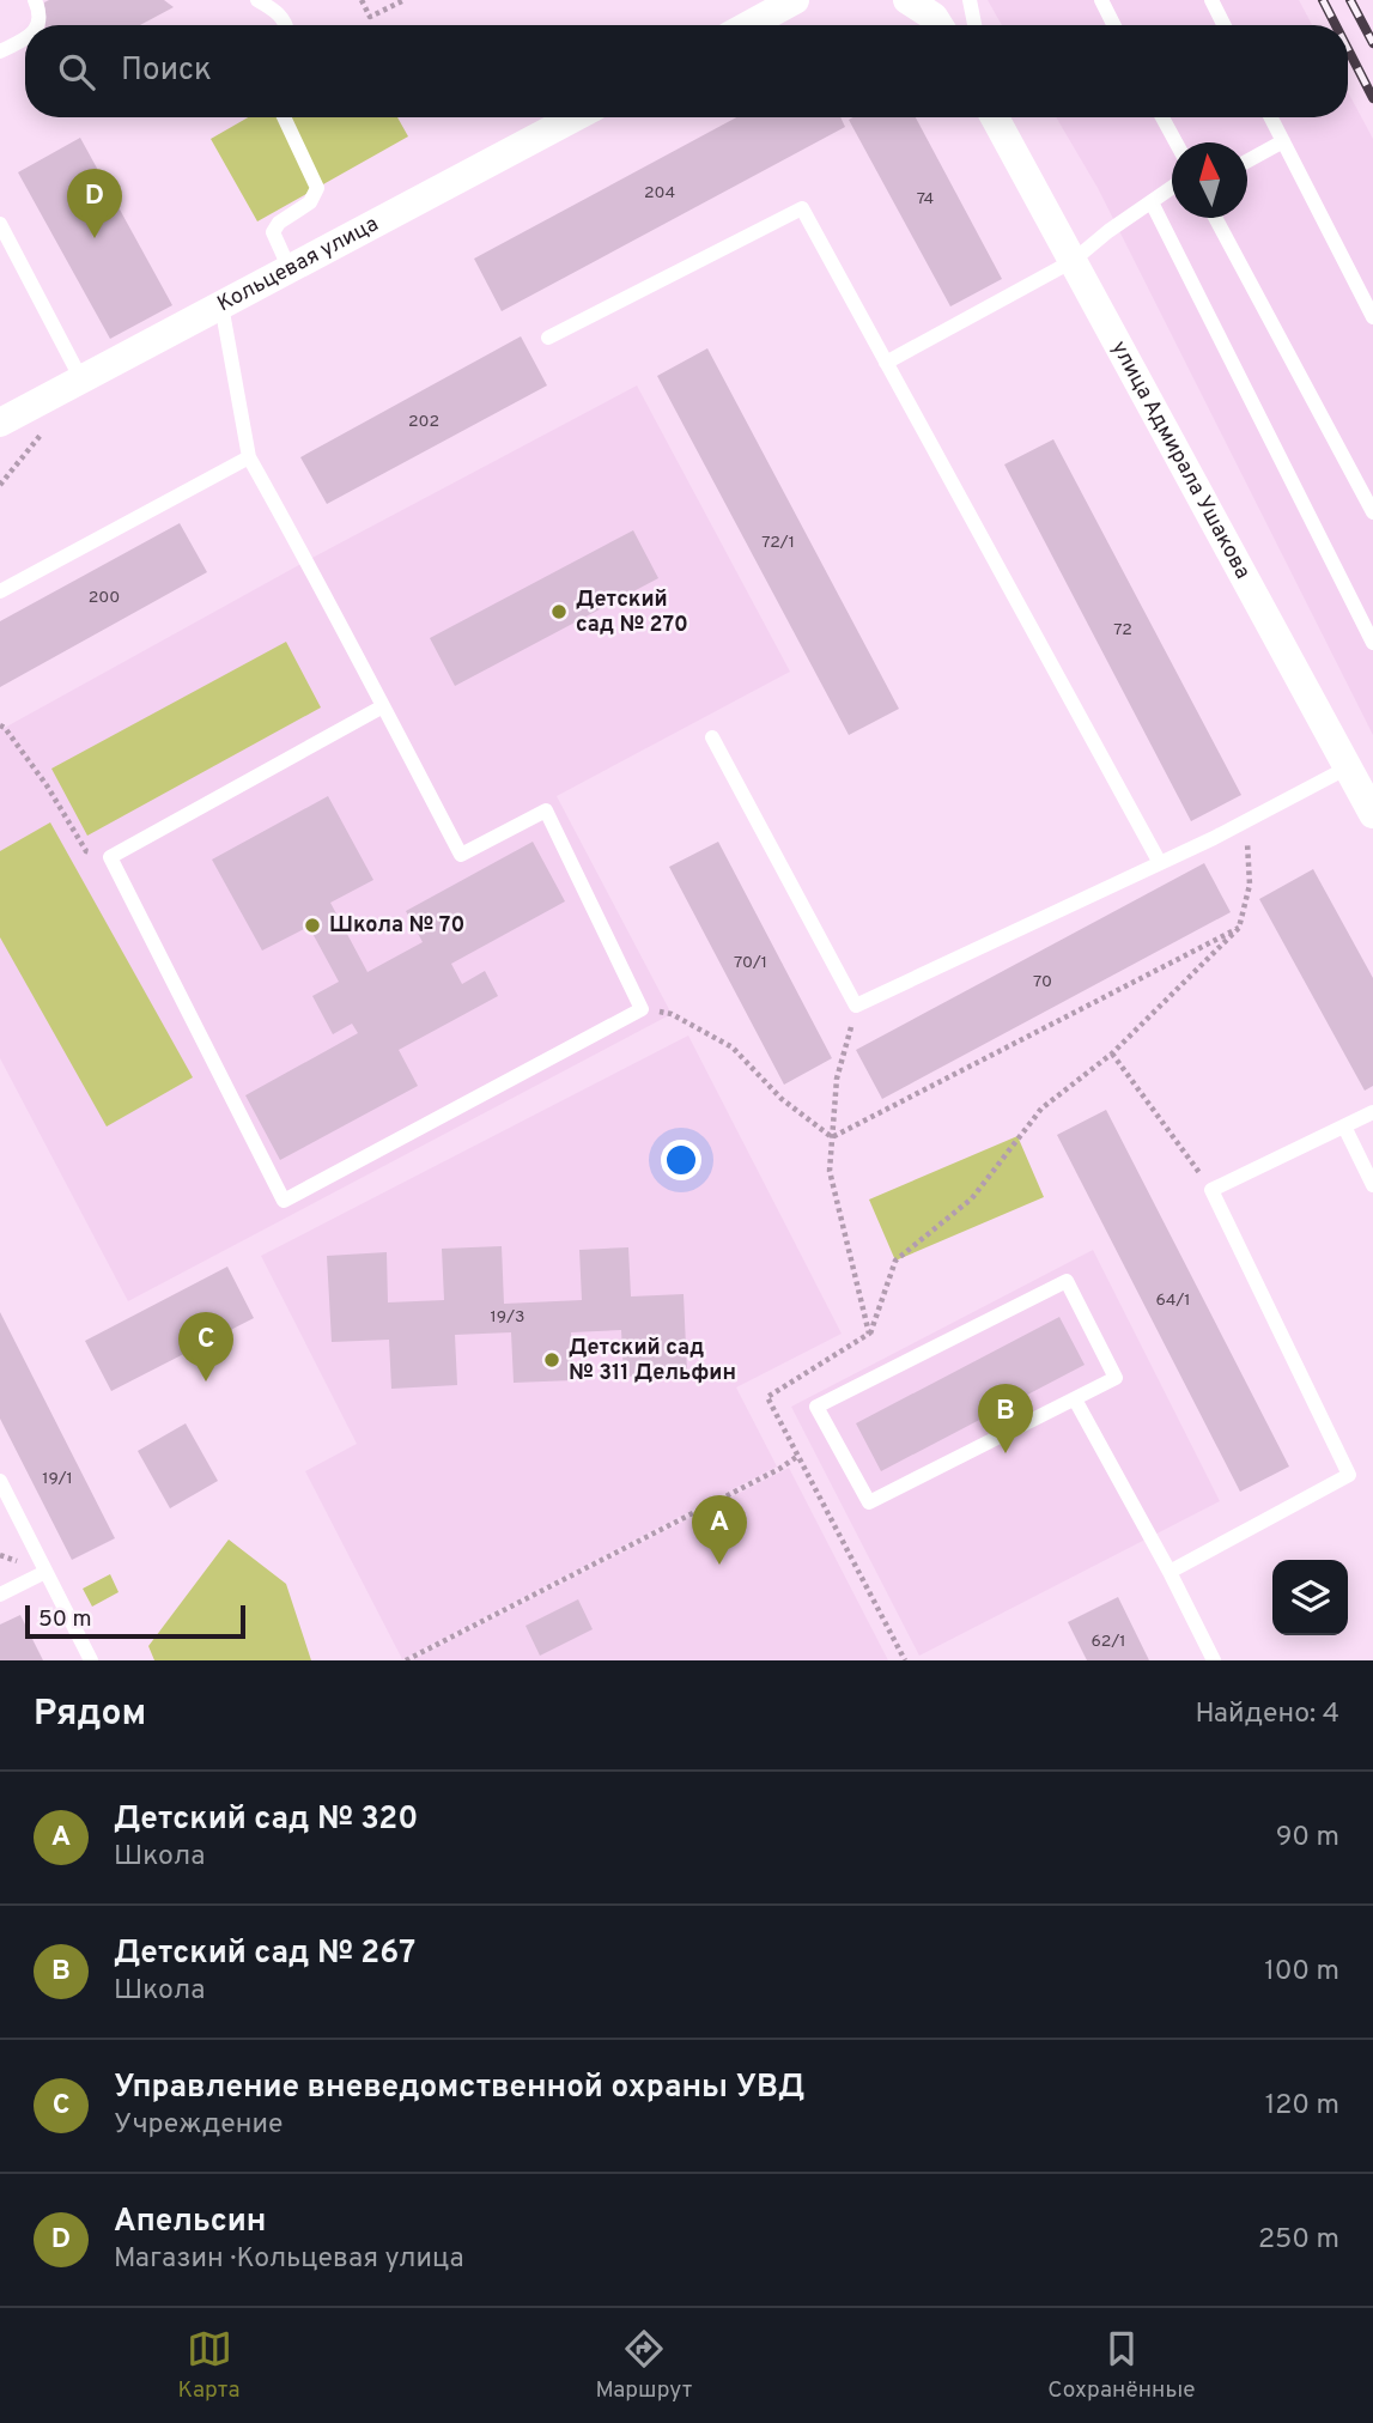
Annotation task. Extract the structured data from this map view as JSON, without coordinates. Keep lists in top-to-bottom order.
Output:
{
  "streets": {
    "street": ["Кольцевая улица", "улица Адмирала Ушакова"]
  },
  "places": ["Детский сад № 270", "Школа № 70", "Детский сад № 311 Дельфин"],
  "house_numbers": [
    "204",
    "74",
    "202",
    "72/1",
    "200",
    "72",
    "70/1",
    "70",
    "64/1",
    "19/3",
    "19/1",
    "62/1"
  ],
  "scale_bar": "50 m",
  "north": "top",
  "page": {
    "search": "Поиск",
    "pins": [
      "D",
      "C",
      "B",
      "A"
    ],
    "scale": "50 m",
    "heading": ["Рядом", "Найдено: 4"],
    "list": [
      {
        "mark": "A",
        "name": "Детский сад № 320",
        "note": "Школа",
        "value": "90 m"
      },
      {
        "mark": "B",
        "name": "Детский сад № 267",
        "note": "Школа",
        "value": "100 m"
      },
      {
        "mark": "C",
        "name": "Управление вневедомственной охраны УВД",
        "note": "Учреждение",
        "value": "120 m"
      },
      {
        "mark": "D",
        "name": "Апельсин",
        "note": "Магазин · Кольцевая улица",
        "value": "250 m"
      }
    ],
    "nav": ["Карта", "Маршрут", "Сохранённые"]
  }
}
